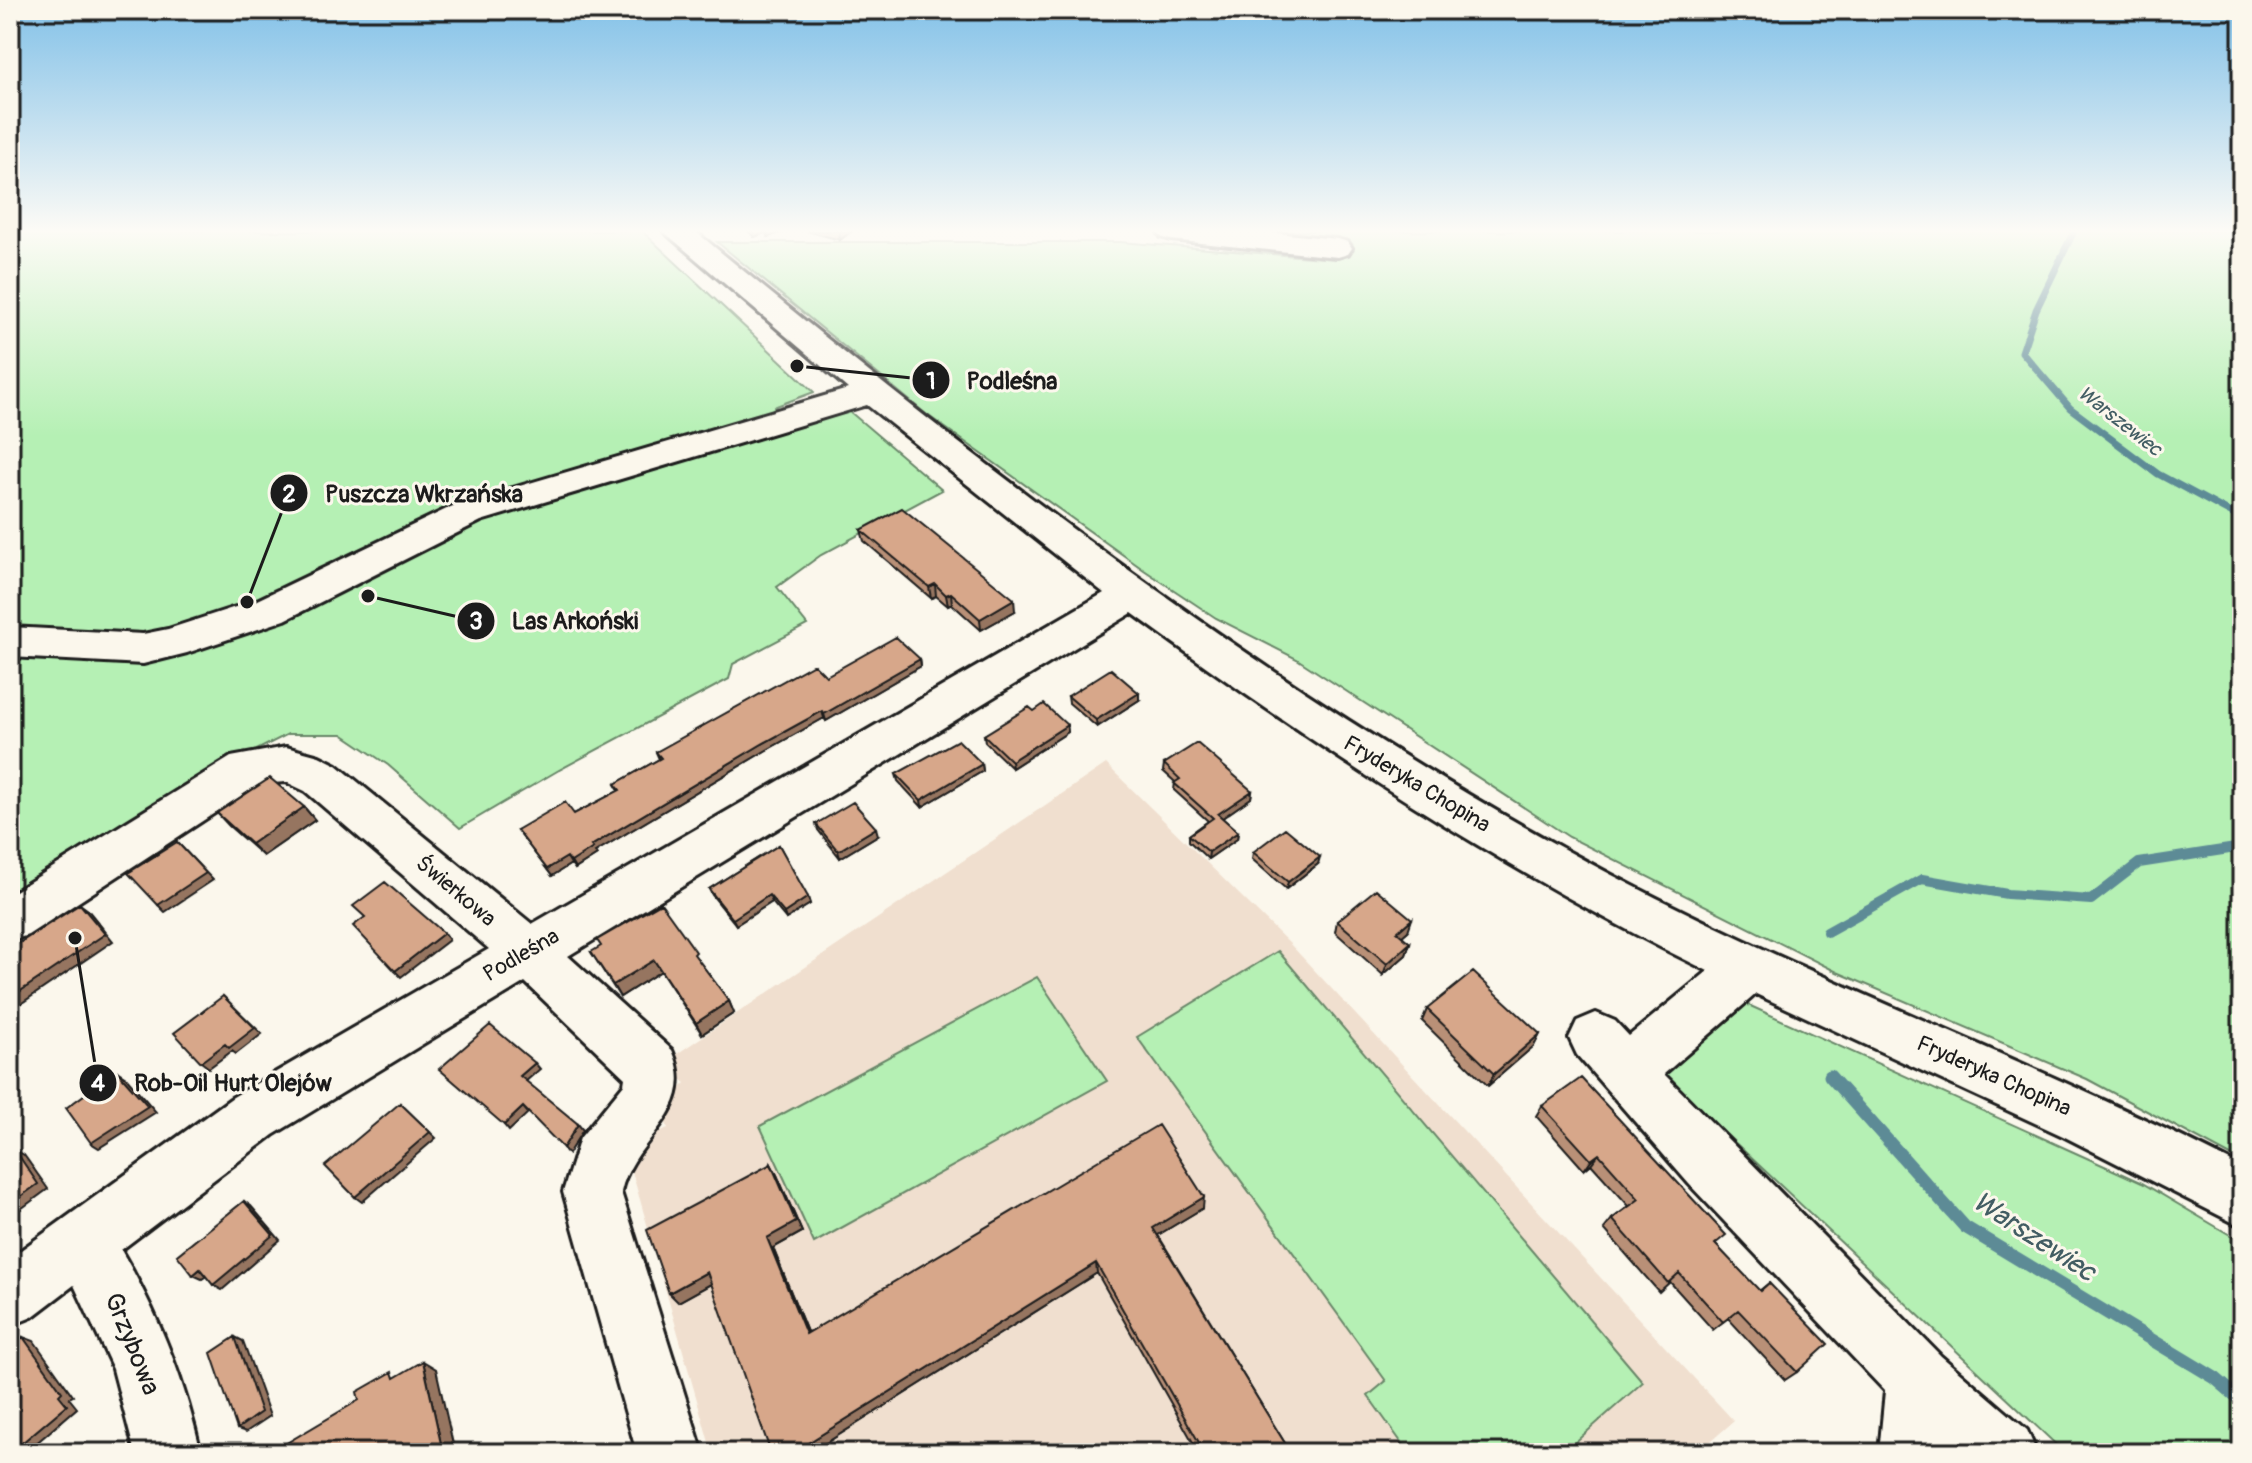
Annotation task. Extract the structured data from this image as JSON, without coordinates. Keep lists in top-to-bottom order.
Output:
{
  "streets": {
    "street": [
      "Fryderyka Chopina",
      "Świerkowa",
      "Podleśna",
      "Grzybowa"
    ]
  },
  "crossings": [
    ["Fryderyka Chopina", "Podleśna"],
    ["Świerkowa", "Podleśna"],
    ["Podleśna", "Grzybowa"]
  ],
  "water": ["Warszewiec"],
  "places": [
    "Podleśna",
    "Las Arkoński",
    "Puszcza Wkrzańska",
    "Rob-Oil Hurt Olejów"
  ]
}
